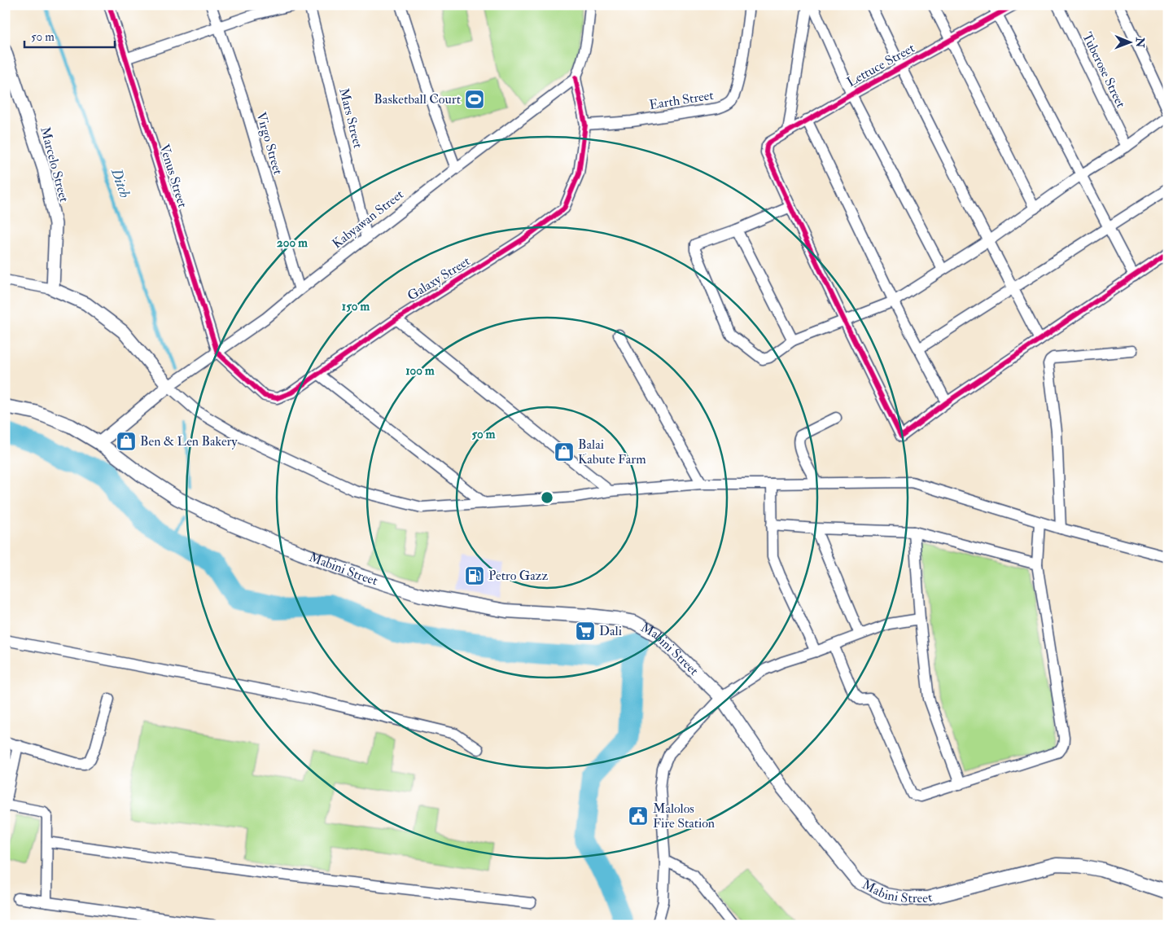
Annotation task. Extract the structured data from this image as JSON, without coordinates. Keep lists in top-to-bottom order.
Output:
{
  "streets": {
    "main road": ["Mabini Street"],
    "street": [
      "Lettuce Street",
      "Tuberose Street",
      "Earth Street",
      "Mars Street",
      "Virgo Street",
      "Marcelo Street",
      "Venus Street",
      "Kabyawan Street",
      "Galaxy Street"
    ]
  },
  "crossings": [
    ["Earth Street", "Galaxy Street"],
    ["Mars Street", "Kabyawan Street"],
    ["Virgo Street", "Kabyawan Street"],
    ["Venus Street", "Kabyawan Street"],
    ["Venus Street", "Galaxy Street"],
    ["Kabyawan Street", "Galaxy Street"],
    ["Kabyawan Street", "Mabini Street"]
  ],
  "water": ["Ditch"],
  "places": {
    "sports": ["Basketball Court"],
    "shop": ["Ben & Len Bakery", "Balai Kabute Farm"],
    "fuel station": ["Petro Gazz"],
    "supermarket": ["Dali"],
    "public building": ["Malolos Fire Station"]
  },
  "scale_bar": "50 m",
  "north": "right",
  "rings": [
    "200 m",
    "150 m",
    "100 m",
    "50 m"
  ]
}
